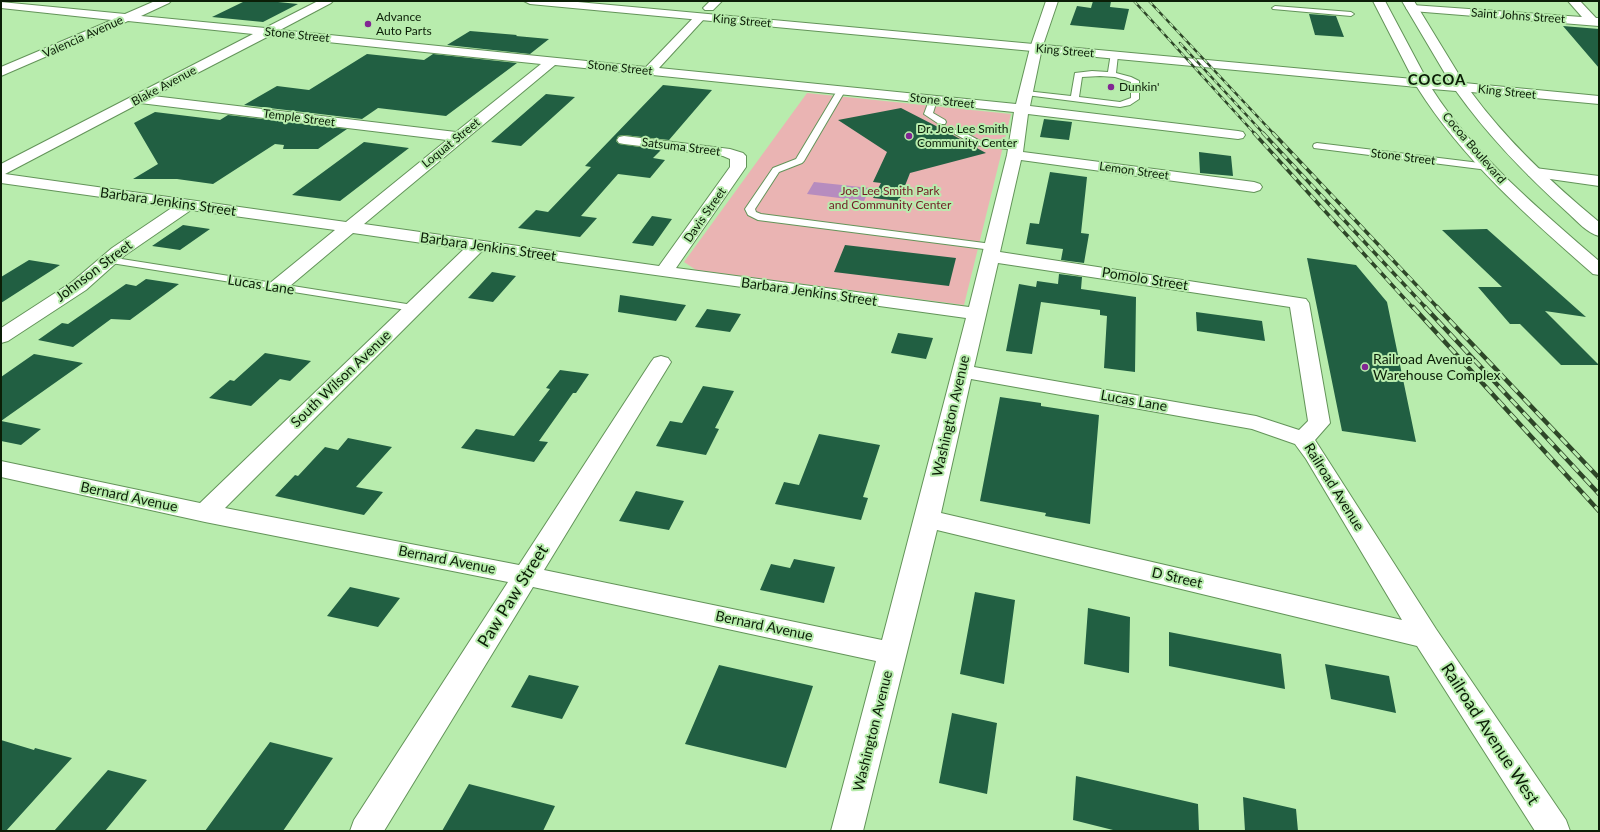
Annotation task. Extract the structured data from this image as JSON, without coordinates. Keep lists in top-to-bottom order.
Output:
{
  "streets": {
    "street": [
      "Saint Johns Street",
      "King Street",
      "Stone Street",
      "Valencia Avenue",
      "Blake Avenue",
      "Temple Street",
      "Loquat Street",
      "Satsuma Street",
      "Cocoa Boulevard",
      "Lemon Street",
      "Barbara Jenkins Street",
      "Davis Street",
      "Johnson Street",
      "Pomolo Street",
      "Lucas Lane",
      "South Wilson Avenue",
      "Washington Avenue",
      "Railroad Avenue",
      "Bernard Avenue",
      "D Street",
      "Paw Paw Street",
      "Railroad Avenue West"
    ]
  },
  "crossings": [
    ["Saint Johns Street", "Cocoa Boulevard"],
    ["King Street", "Cocoa Boulevard"],
    ["King Street", "Washington Avenue"],
    ["Stone Street", "Valencia Avenue"],
    ["Stone Street", "Blake Avenue"],
    ["Stone Street", "Loquat Street"],
    ["Stone Street", "Cocoa Boulevard"],
    ["Stone Street", "Washington Avenue"],
    ["Blake Avenue", "Temple Street"],
    ["Temple Street", "Loquat Street"],
    ["Loquat Street", "Barbara Jenkins Street"],
    ["Loquat Street", "Lucas Lane"],
    ["Satsuma Street", "Davis Street"],
    ["Lemon Street", "Washington Avenue"],
    ["Barbara Jenkins Street", "Davis Street"],
    ["Barbara Jenkins Street", "Johnson Street"],
    ["Barbara Jenkins Street", "South Wilson Avenue"],
    ["Barbara Jenkins Street", "Washington Avenue"],
    ["Johnson Street", "Lucas Lane"],
    ["Pomolo Street", "Washington Avenue"],
    ["Pomolo Street", "Railroad Avenue"],
    ["Lucas Lane", "South Wilson Avenue"],
    ["Lucas Lane", "Washington Avenue"],
    ["Lucas Lane", "Railroad Avenue"],
    ["South Wilson Avenue", "Bernard Avenue"],
    ["Washington Avenue", "Bernard Avenue"],
    ["Washington Avenue", "D Street"],
    ["Railroad Avenue", "D Street"],
    ["Railroad Avenue", "Railroad Avenue West"],
    ["Bernard Avenue", "Paw Paw Street"],
    ["D Street", "Railroad Avenue West"]
  ],
  "districts": ["COCOA"],
  "parks": ["Joe Lee Smith Park and Community Center"],
  "places": [
    "Advance Auto Parts",
    "Dunkin'",
    "Dr. Joe Lee Smith Community Center",
    "Railroad Avenue Warehouse Complex"
  ]
}
